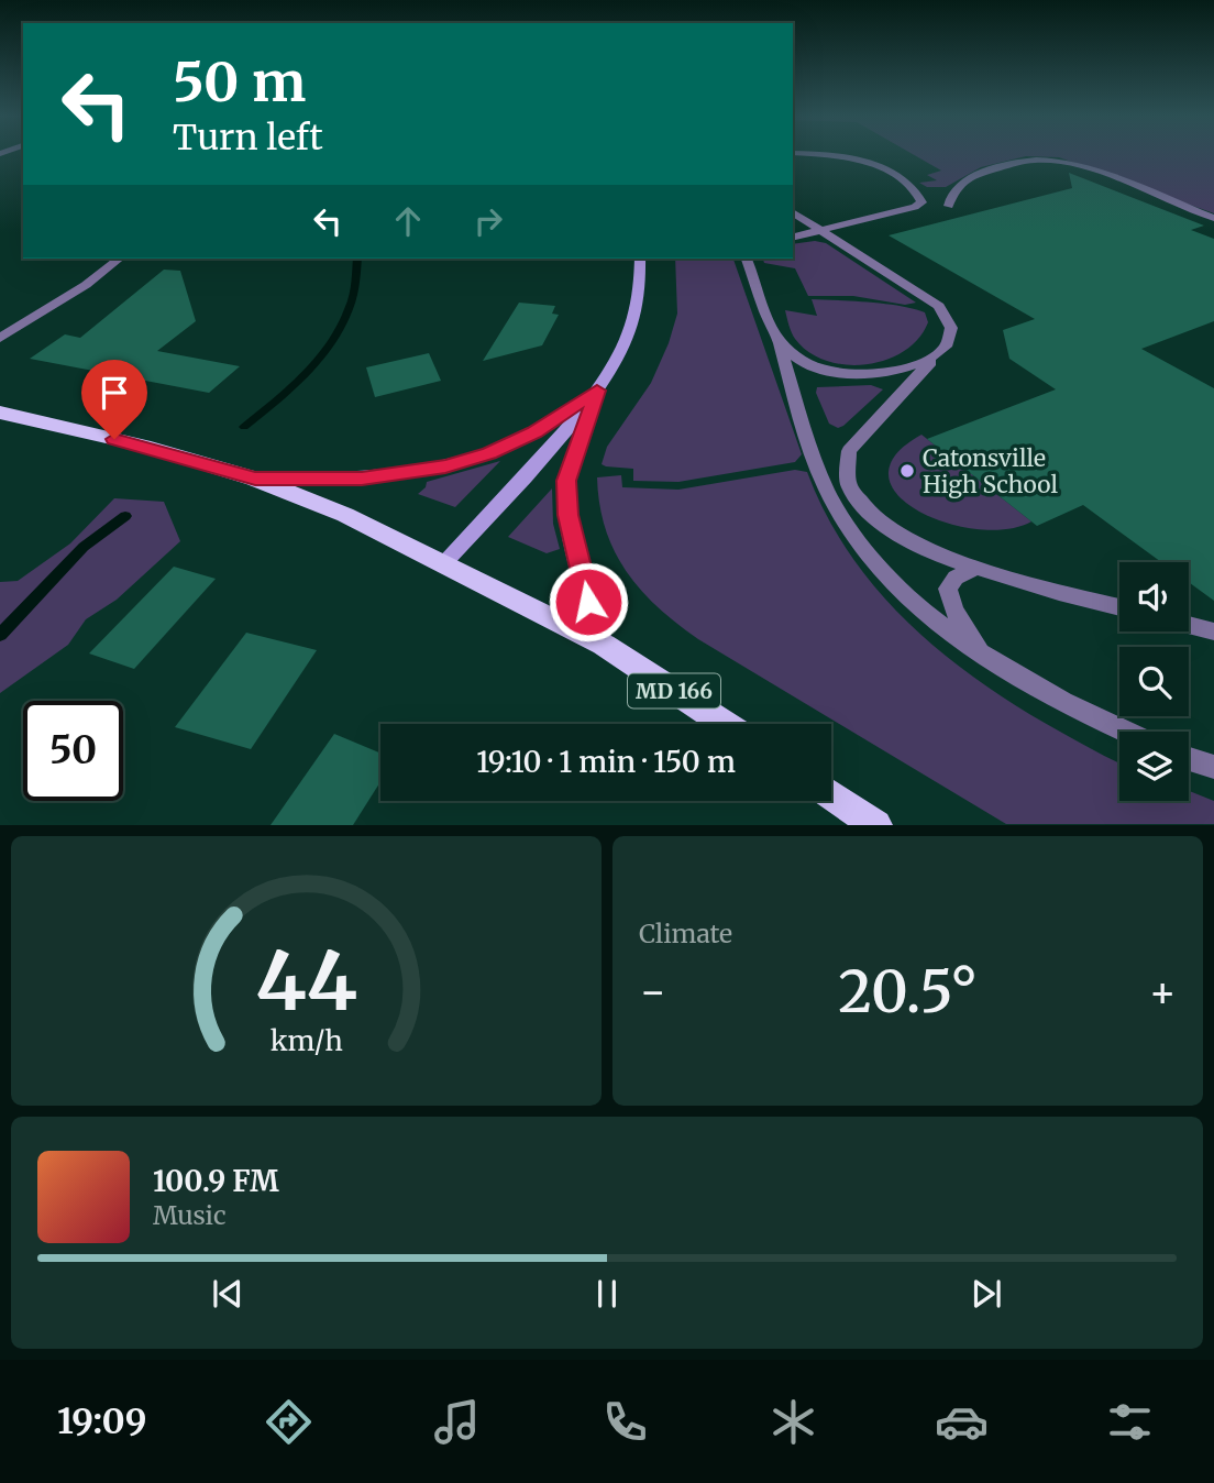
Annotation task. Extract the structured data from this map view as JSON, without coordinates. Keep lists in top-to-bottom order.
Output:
{
  "streets": {
    "main road": ["MD 166"]
  },
  "places": ["Catonsville High School"],
  "page": {
    "turn": ["50 m", "Turn left"],
    "limit": "50",
    "trip": "19:10 · 1 min · 150 m",
    "tile": "Climate",
    "heat": ["−", "20.5°", "+"],
    "song": ["100.9 FM", "Music"],
    "tabs": "19:09",
    "gauge": ["44", "km/h"]
  }
}
